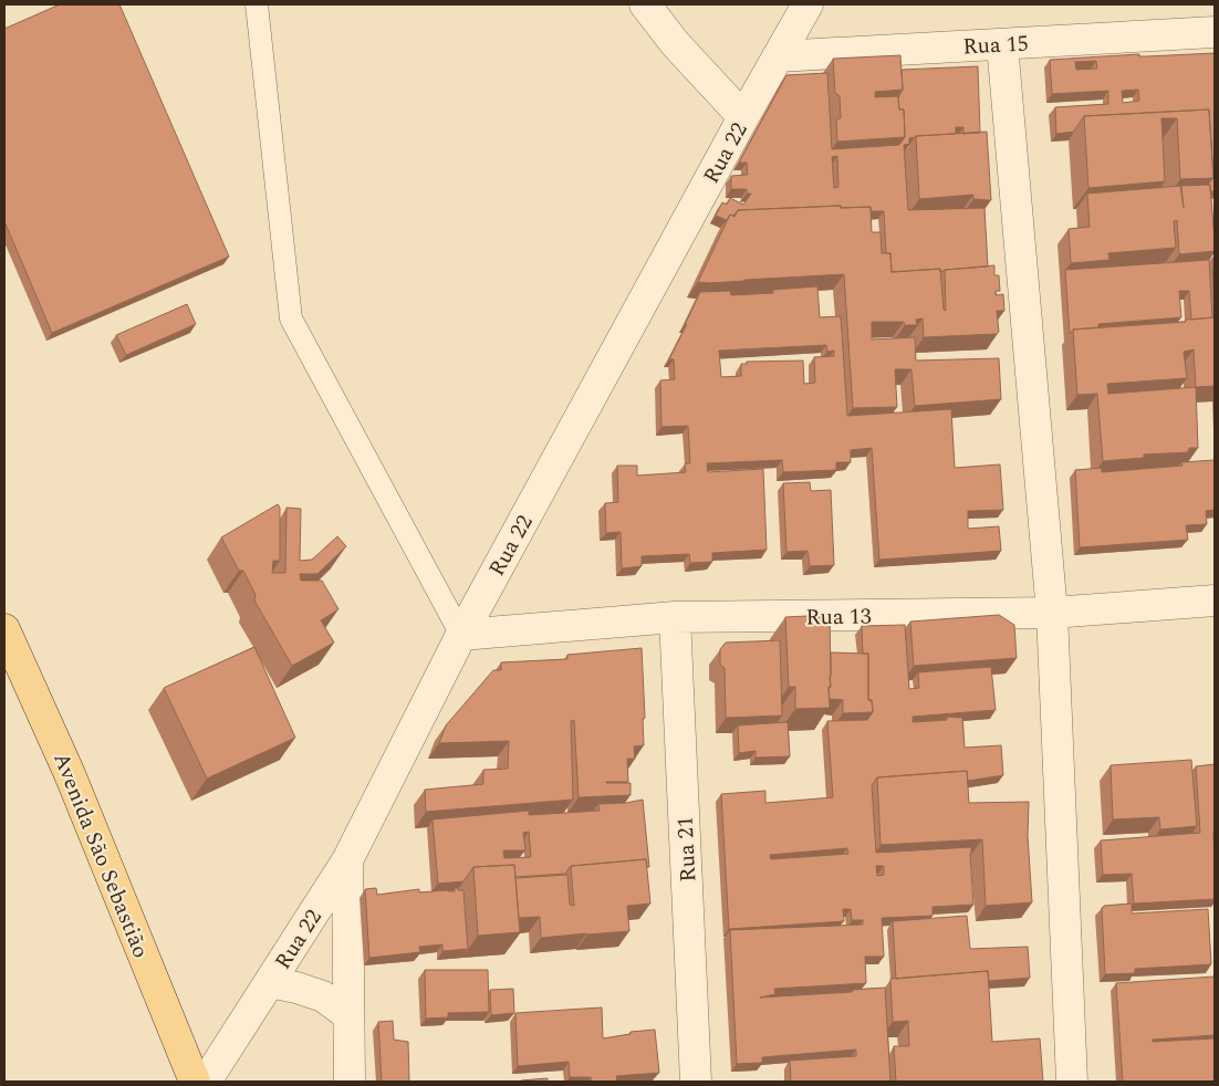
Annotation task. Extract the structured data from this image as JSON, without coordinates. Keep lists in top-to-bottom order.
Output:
{
  "streets": {
    "main road": ["Avenida São Sebastião"],
    "street": [
      "Rua 15",
      "Rua 22",
      "Rua 13",
      "Rua 21"
    ]
  },
  "crossings": [
    ["Rua 15", "Rua 22"],
    ["Rua 22", "Rua 13"],
    ["Rua 13", "Rua 21"]
  ]
}
